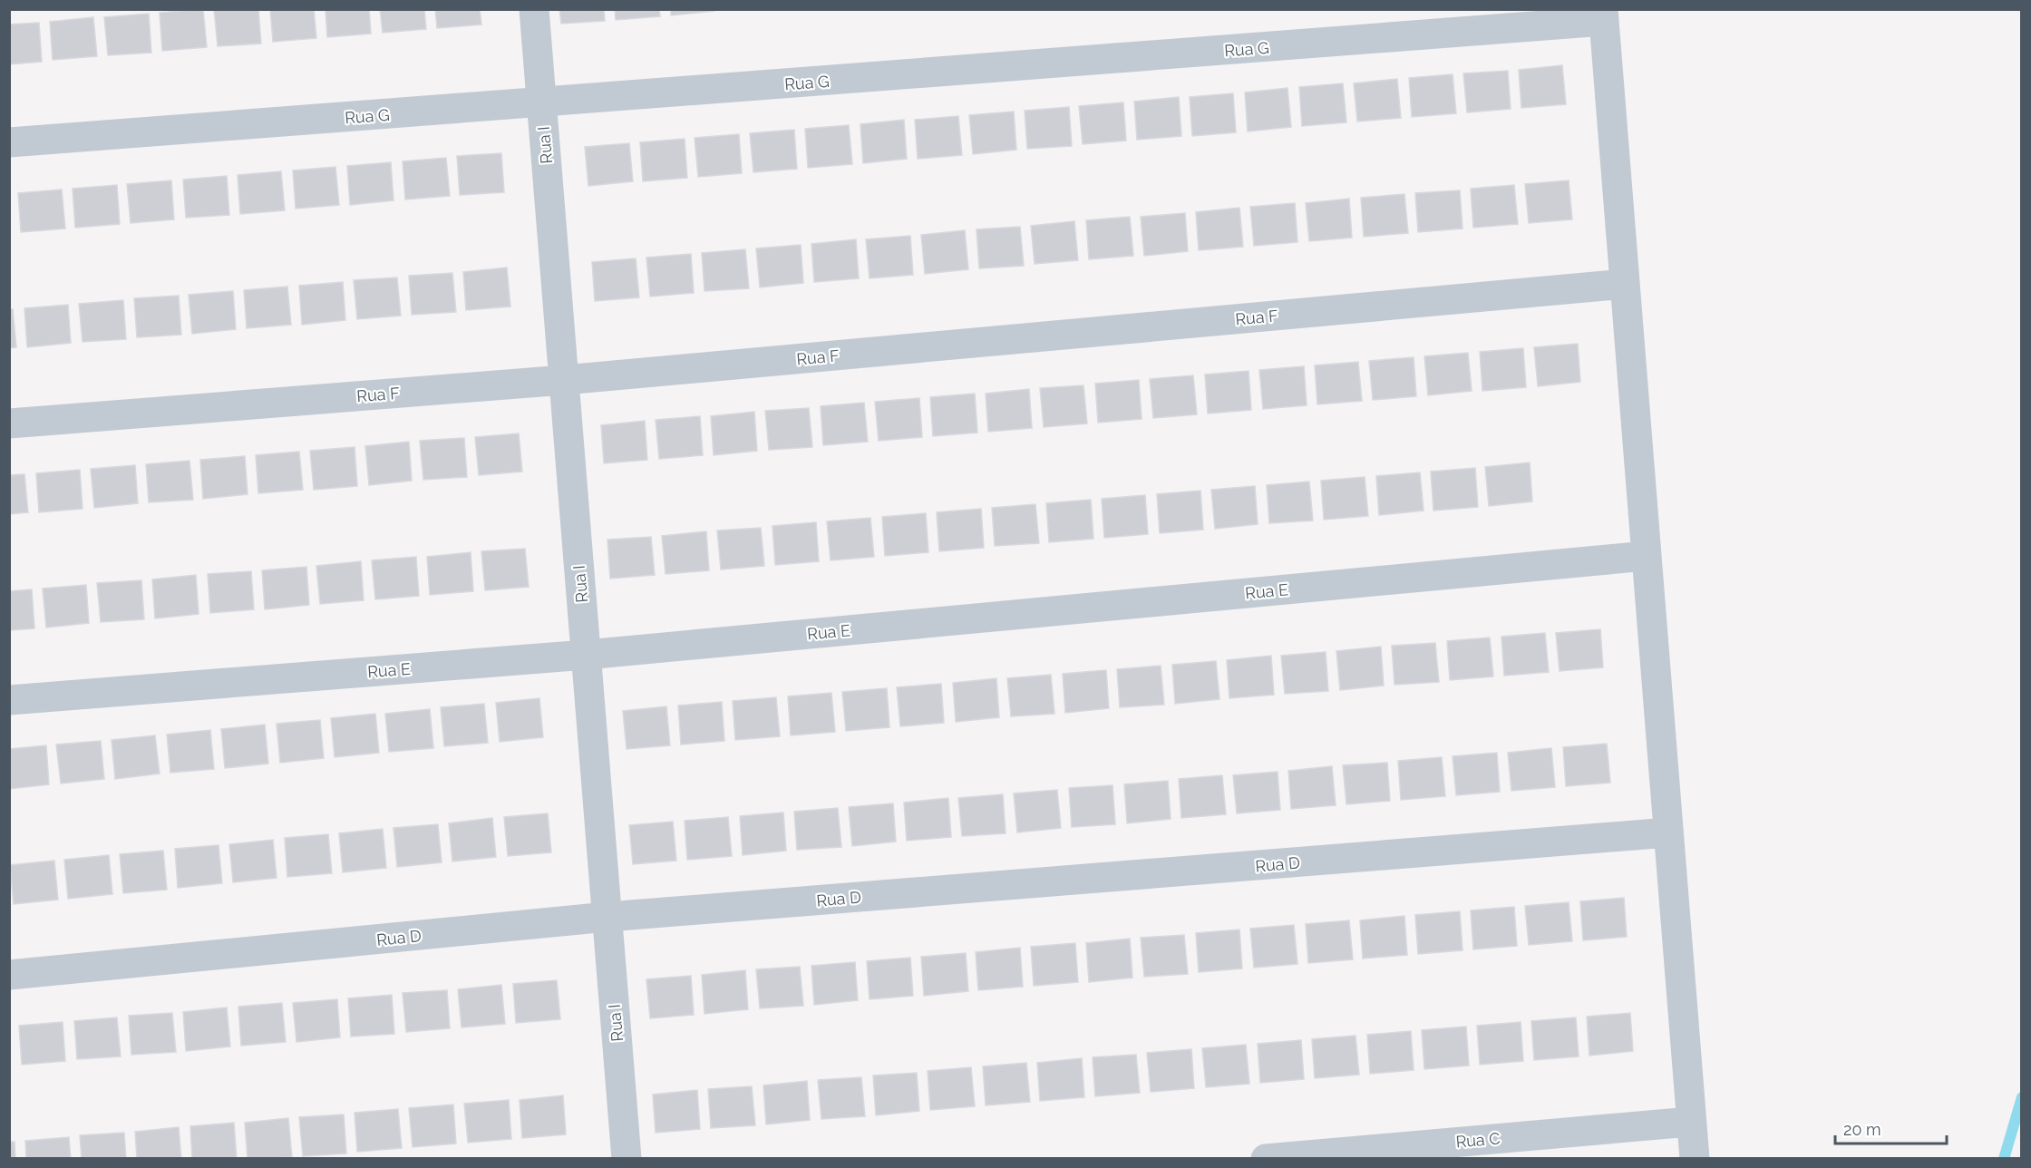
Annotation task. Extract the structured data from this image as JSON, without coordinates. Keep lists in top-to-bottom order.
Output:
{
  "streets": {
    "street": [
      "Rua G",
      "Rua I",
      "Rua F",
      "Rua E",
      "Rua D",
      "Rua C"
    ]
  },
  "crossings": [
    ["Rua G", "Rua I"],
    ["Rua I", "Rua F"],
    ["Rua I", "Rua E"],
    ["Rua I", "Rua D"]
  ],
  "scale_bar": "20 m"
}
